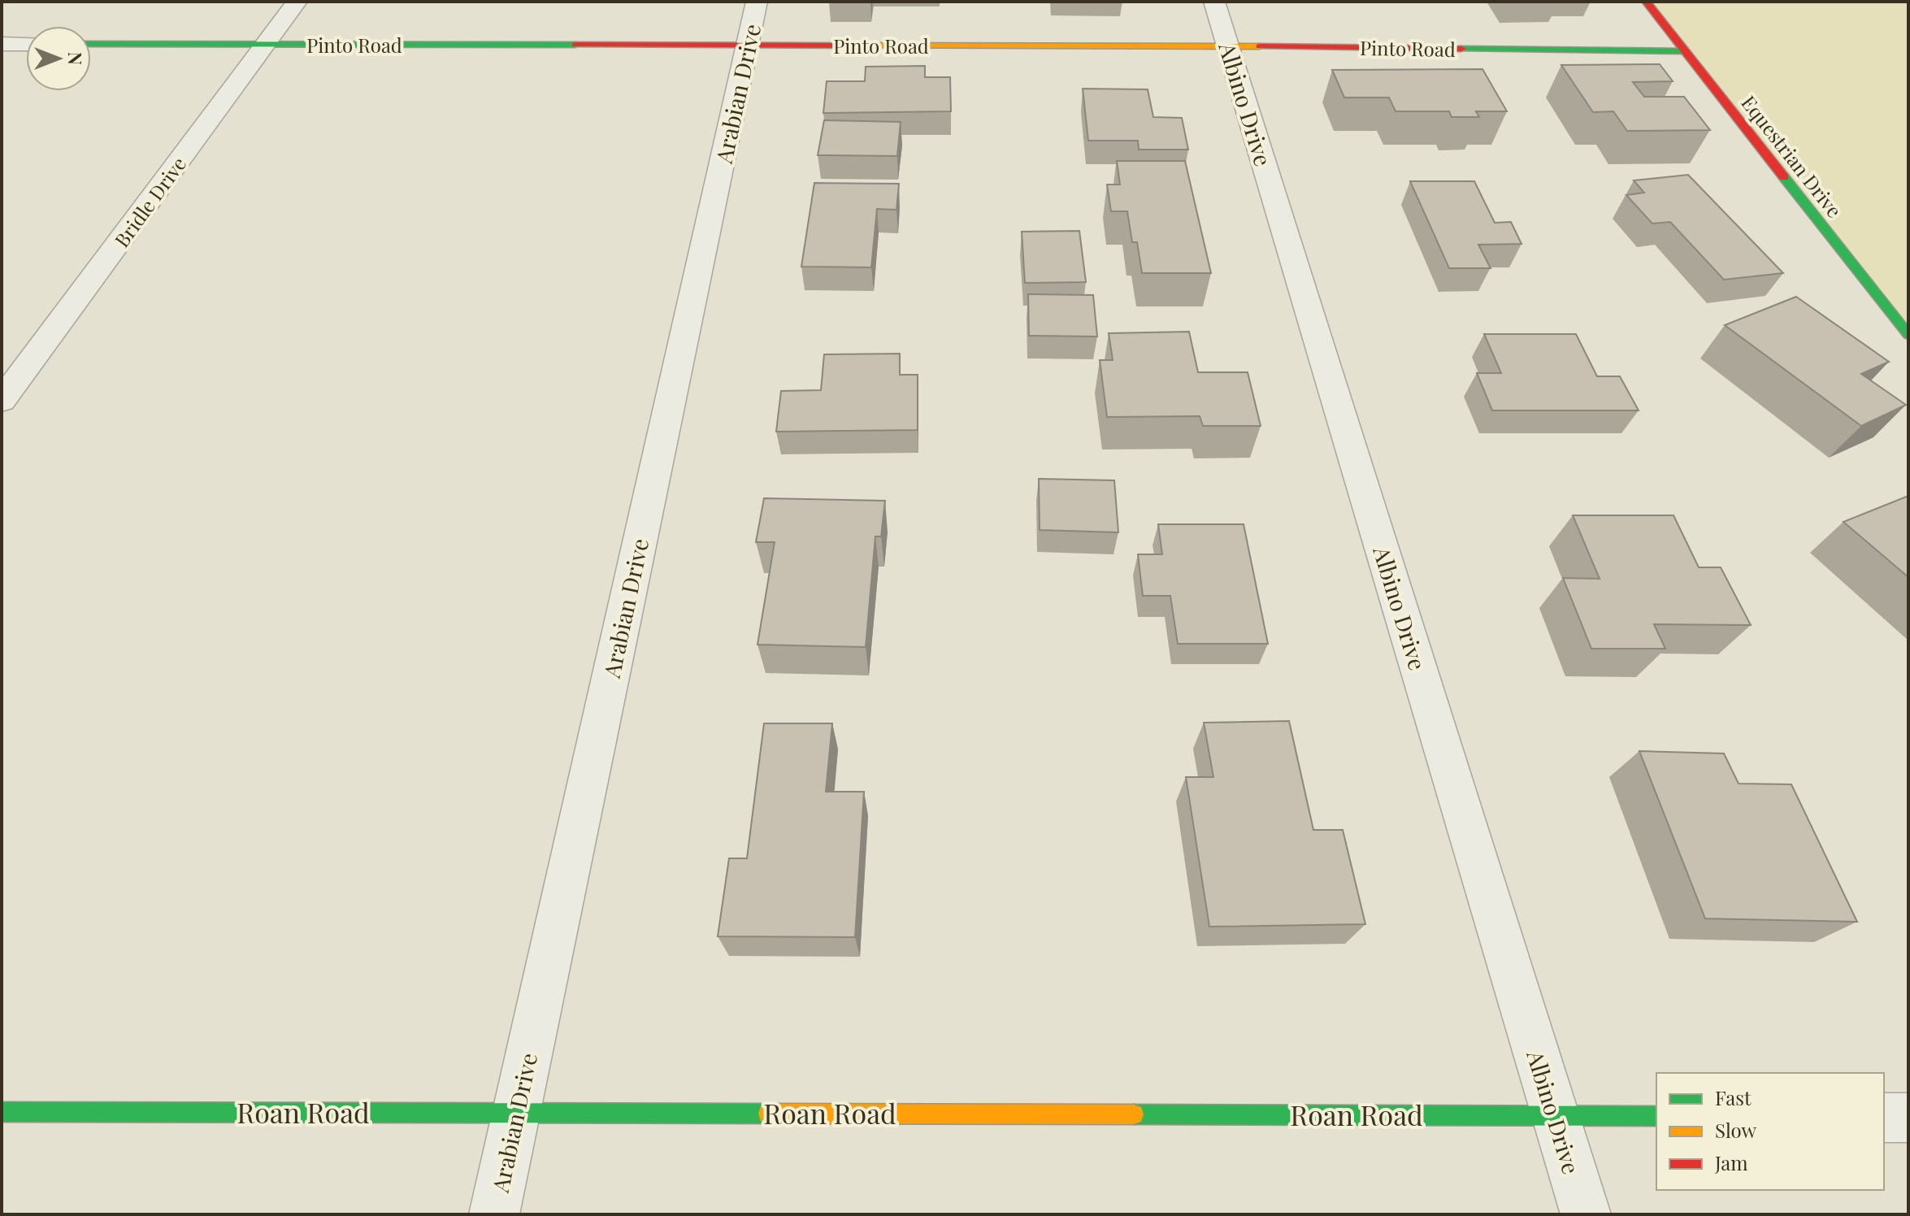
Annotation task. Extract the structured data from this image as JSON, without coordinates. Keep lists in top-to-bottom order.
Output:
{
  "streets": {
    "street": [
      "Pinto Road",
      "Arabian Drive",
      "Albino Drive",
      "Equestrian Drive",
      "Bridle Drive",
      "Roan Road"
    ]
  },
  "crossings": [
    ["Pinto Road", "Arabian Drive"],
    ["Pinto Road", "Albino Drive"],
    ["Pinto Road", "Equestrian Drive"],
    ["Pinto Road", "Bridle Drive"],
    ["Arabian Drive", "Roan Road"],
    ["Albino Drive", "Roan Road"]
  ],
  "legend": ["Fast", "Slow", "Jam"],
  "north": "right"
}
